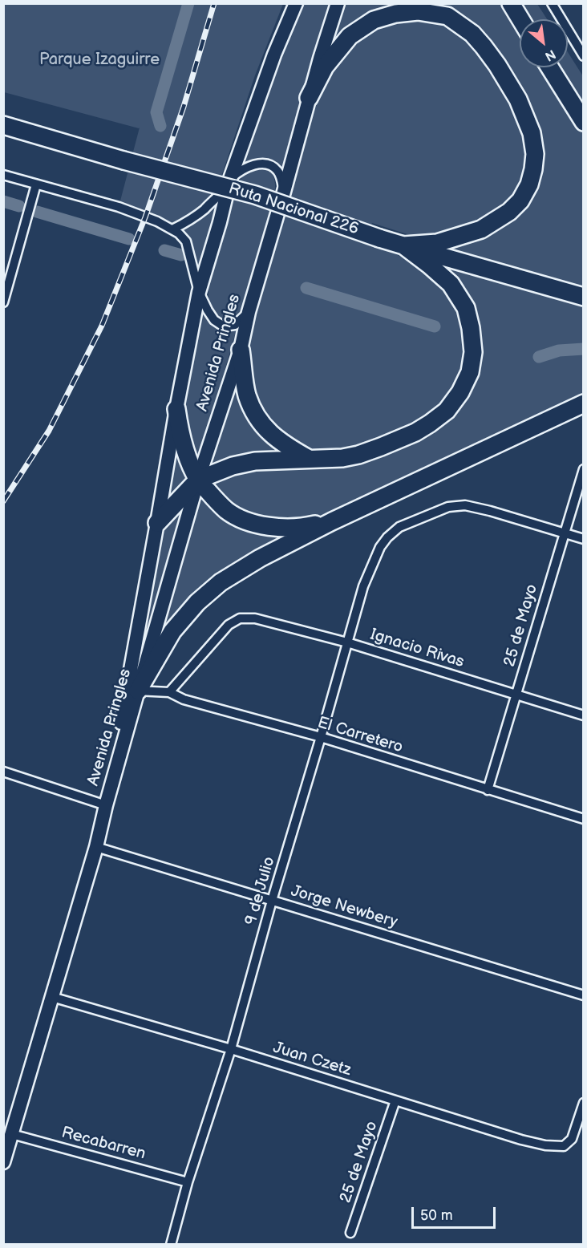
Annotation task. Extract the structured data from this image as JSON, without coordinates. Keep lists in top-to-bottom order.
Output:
{
  "streets": {
    "highway": ["Ruta Nacional 226"],
    "main road": ["Avenida Pringles"],
    "street": [
      "25 de Mayo",
      "Ignacio Rivas",
      "El Carretero",
      "9 de Julio",
      "Jorge Newbery",
      "Juan Czetz",
      "Recabarren"
    ]
  },
  "crossings": [
    ["Avenida Pringles", "El Carretero"],
    ["Avenida Pringles", "Jorge Newbery"],
    ["Avenida Pringles", "Juan Czetz"],
    ["Avenida Pringles", "Recabarren"],
    ["25 de Mayo", "Ignacio Rivas"],
    ["25 de Mayo", "El Carretero"],
    ["25 de Mayo", "9 de Julio"],
    ["25 de Mayo", "Juan Czetz"],
    ["Ignacio Rivas", "El Carretero"],
    ["Ignacio Rivas", "9 de Julio"],
    ["El Carretero", "9 de Julio"],
    ["9 de Julio", "Jorge Newbery"],
    ["9 de Julio", "Juan Czetz"],
    ["9 de Julio", "Recabarren"]
  ],
  "parks": ["Parque Izaguirre"],
  "scale_bar": "50 m",
  "north": "bottom right"
}
